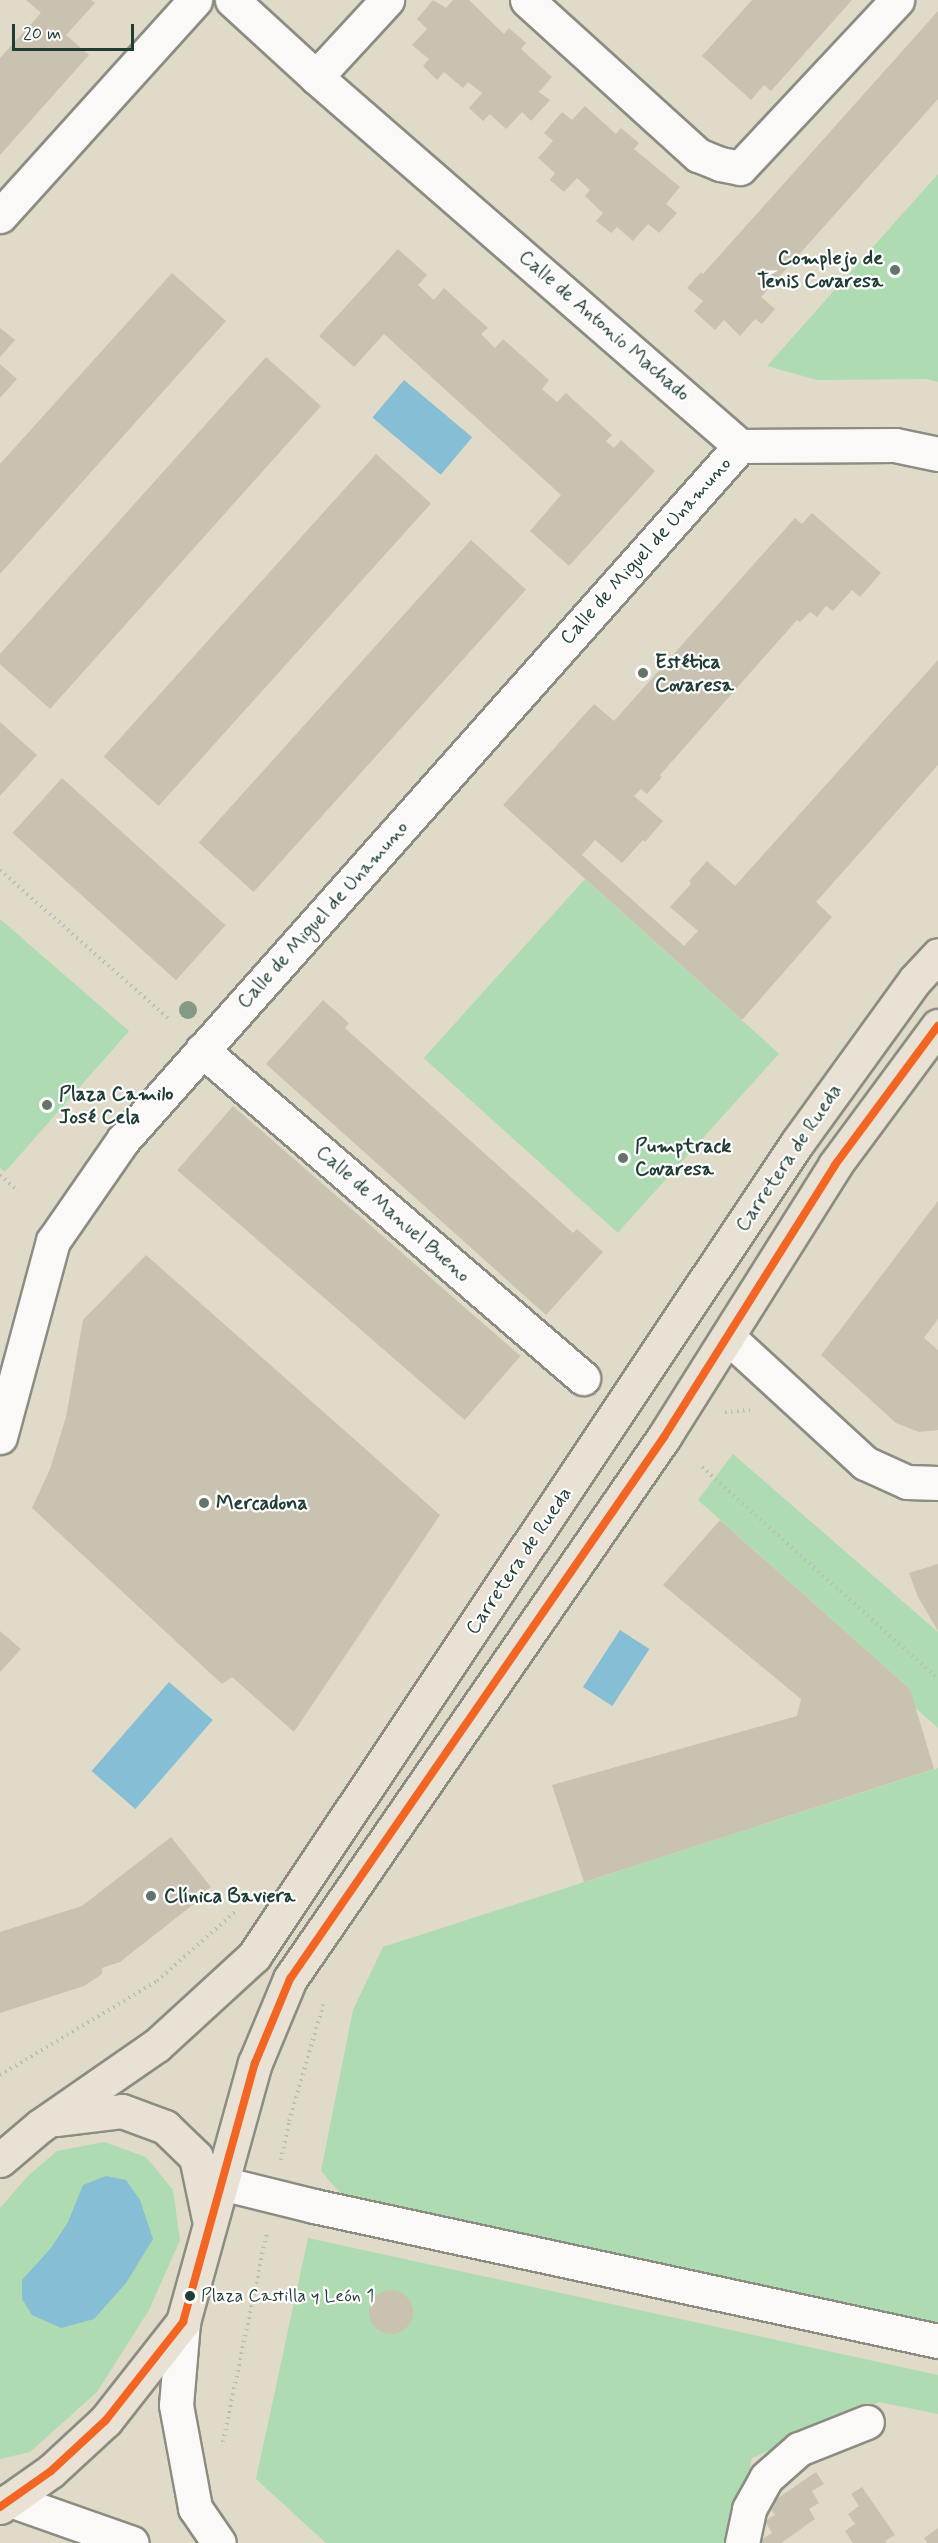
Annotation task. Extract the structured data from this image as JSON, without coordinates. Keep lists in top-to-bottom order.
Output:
{
  "streets": {
    "main road": ["Carretera de Rueda"],
    "street": ["Calle de Antonio Machado", "Calle de Miguel de Unamuno", "Calle de Manuel Bueno"]
  },
  "crossings": [
    ["Calle de Antonio Machado", "Calle de Miguel de Unamuno"],
    ["Calle de Miguel de Unamuno", "Calle de Manuel Bueno"]
  ],
  "places": [
    "Complejo de Tenis Covaresa",
    "Estética Covaresa",
    "Plaza Camilo José Cela",
    "Pumptrack Covaresa",
    "Mercadona",
    "Clínica Baviera",
    "Plaza Castilla y León 1"
  ],
  "scale_bar": "20 m"
}
